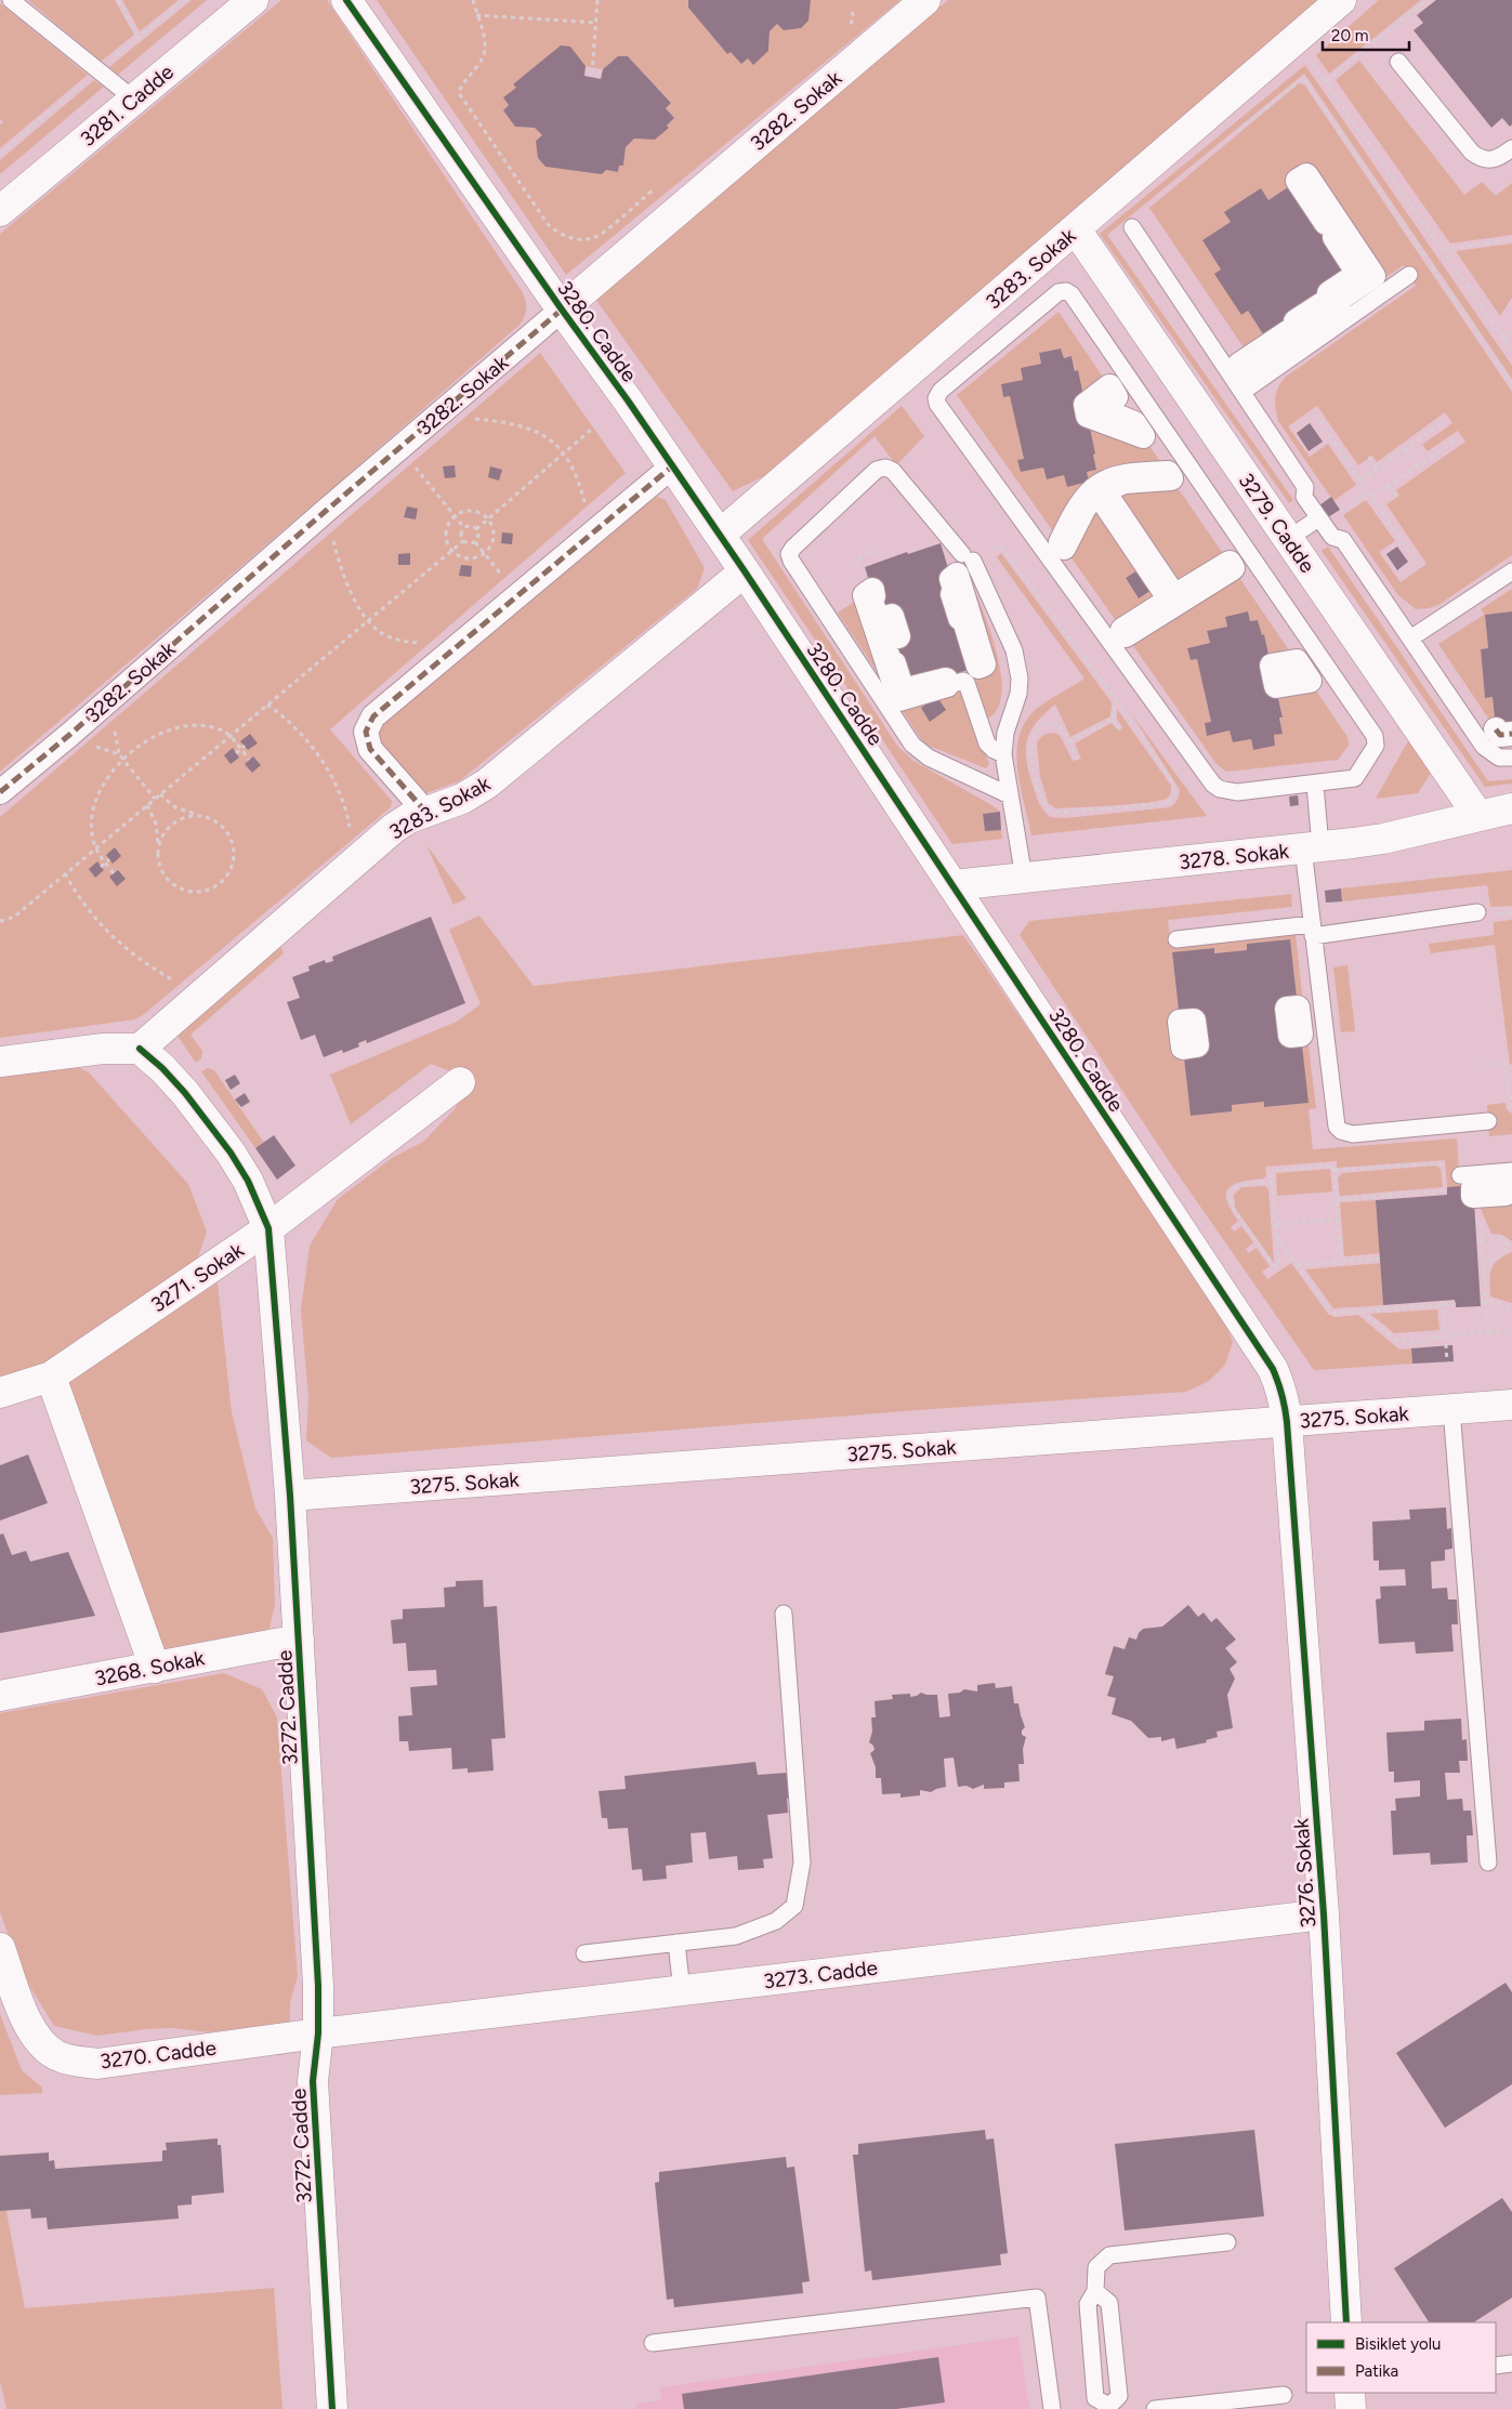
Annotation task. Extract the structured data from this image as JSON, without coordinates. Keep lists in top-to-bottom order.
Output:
{
  "streets": {
    "street": [
      "3281. Cadde",
      "3282. Sokak",
      "3283. Sokak",
      "3280. Cadde",
      "3279. Cadde",
      "3278. Sokak",
      "3271. Sokak",
      "3275. Sokak",
      "3268. Sokak",
      "3272. Cadde",
      "3276. Sokak",
      "3273. Cadde",
      "3270. Cadde"
    ]
  },
  "crossings": [
    ["3282. Sokak", "3280. Cadde"],
    ["3283. Sokak", "3280. Cadde"],
    ["3283. Sokak", "3279. Cadde"],
    ["3283. Sokak", "3272. Cadde"],
    ["3280. Cadde", "3278. Sokak"],
    ["3280. Cadde", "3275. Sokak"],
    ["3280. Cadde", "3276. Sokak"],
    ["3279. Cadde", "3278. Sokak"],
    ["3271. Sokak", "3272. Cadde"],
    ["3275. Sokak", "3272. Cadde"],
    ["3275. Sokak", "3276. Sokak"],
    ["3268. Sokak", "3272. Cadde"],
    ["3272. Cadde", "3273. Cadde"],
    ["3272. Cadde", "3270. Cadde"],
    ["3276. Sokak", "3273. Cadde"],
    ["3273. Cadde", "3270. Cadde"]
  ],
  "legend": ["Bisiklet yolu", "Patika"],
  "scale_bar": "20 m"
}
